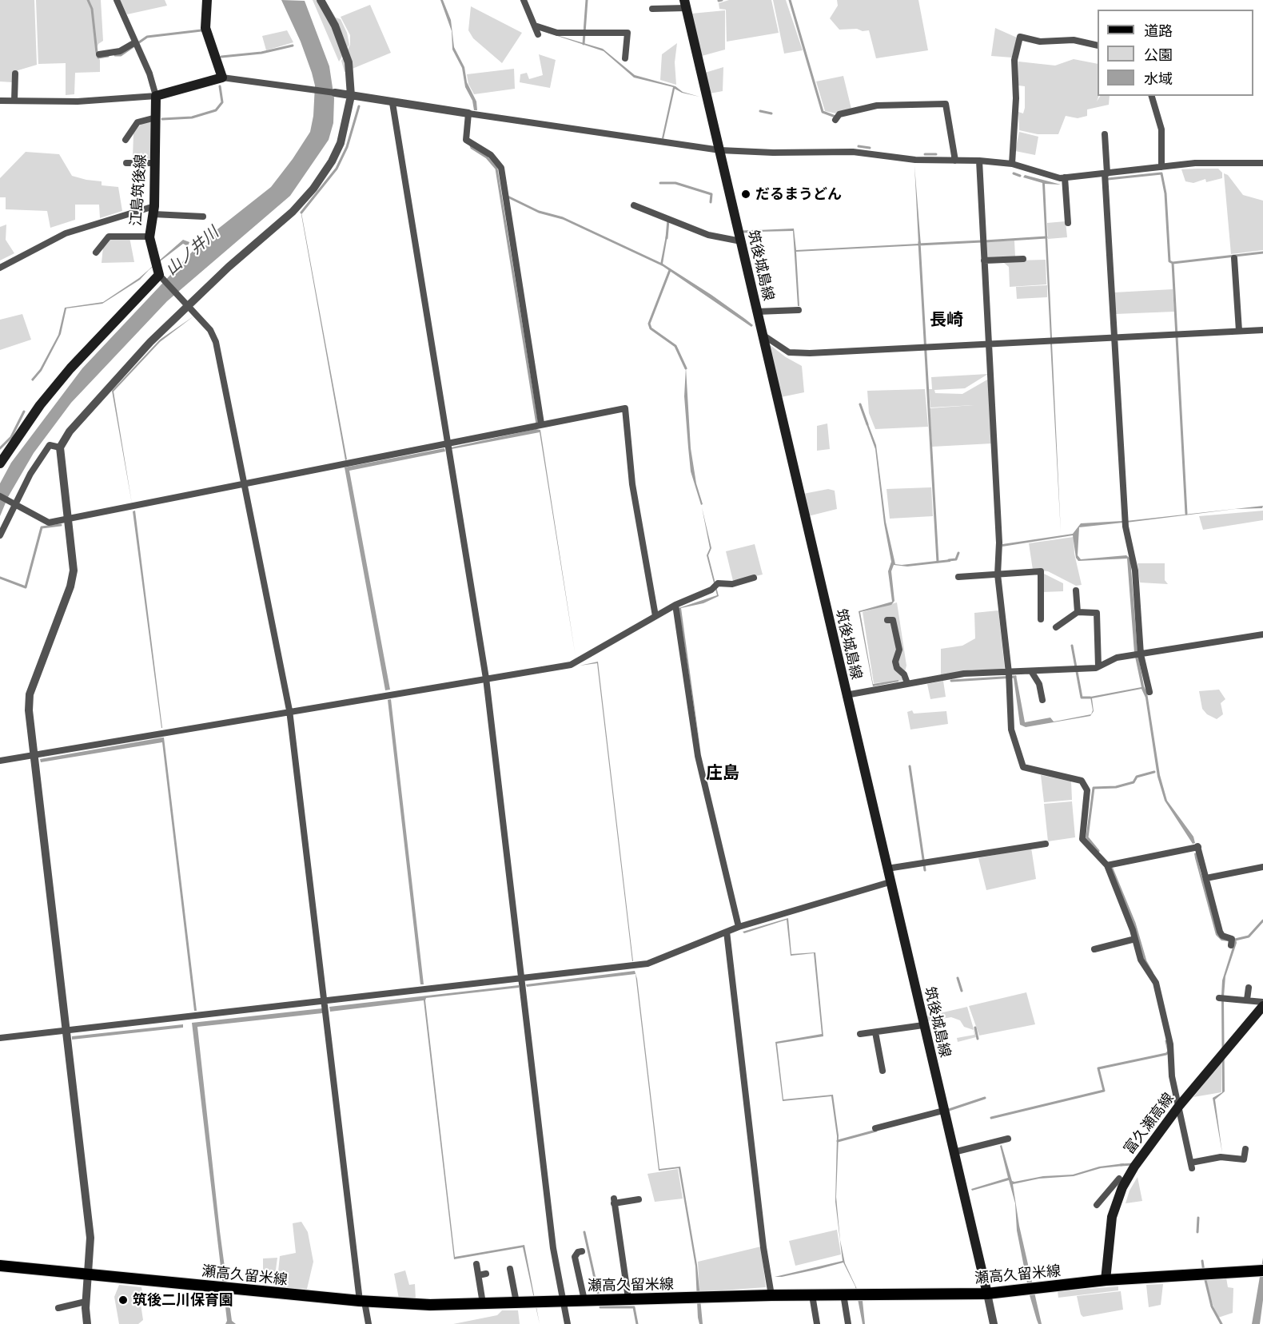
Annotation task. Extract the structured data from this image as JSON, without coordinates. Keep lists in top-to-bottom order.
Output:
{
  "streets": {
    "main road": [
      "江島筑後線",
      "筑後城島線",
      "富久瀬高線",
      "瀬高久留米線"
    ]
  },
  "crossings": [
    ["筑後城島線", "瀬高久留米線"],
    ["富久瀬高線", "瀬高久留米線"]
  ],
  "districts": ["長崎", "庄島"],
  "water": ["山ノ井川"],
  "places": ["だるまうどん", "筑後二川保育園"],
  "legend": ["道路", "公園", "水域"]
}
